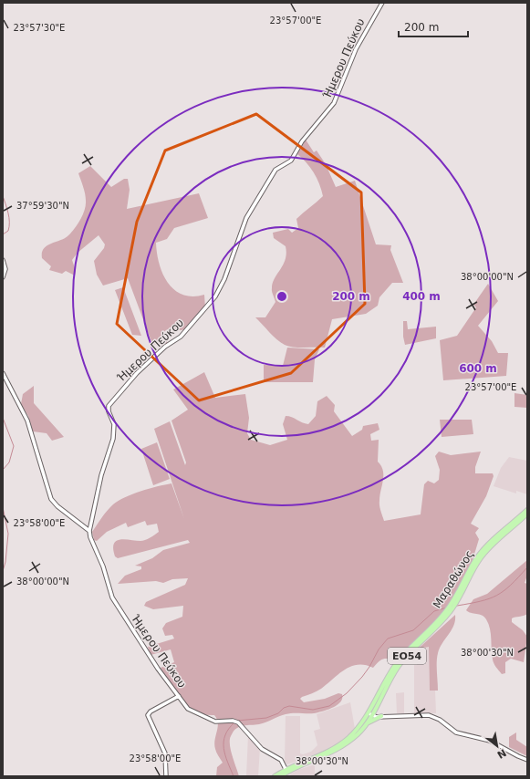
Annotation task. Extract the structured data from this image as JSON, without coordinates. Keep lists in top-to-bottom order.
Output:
{
  "streets": {
    "main road": ["Μαραθώνος", "ΕΟ54"],
    "street": ["Ήμερου Πεύκου"]
  },
  "crossings": [
    ["Ήμερου Πεύκου", "Μαραθώνος"]
  ],
  "scale_bar": "200 m",
  "north": "bottom right",
  "coordinates": [
    "23°57'00\"E",
    "23°57'30\"E",
    "37°59'30\"N",
    "38°00'00\"N",
    "23°58'00\"E",
    "38°00'30\"N"
  ],
  "rings": ["200 m", "400 m", "600 m"]
}
